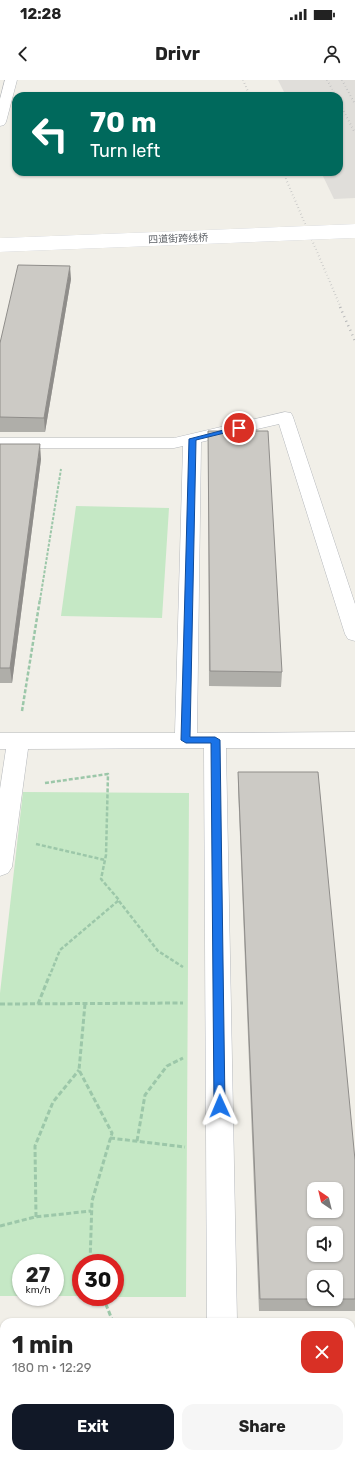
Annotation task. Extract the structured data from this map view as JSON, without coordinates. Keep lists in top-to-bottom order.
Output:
{
  "streets": {
    "street": ["四道街跨线桥"]
  },
  "north": "top left",
  "page": {
    "status": "12:28",
    "header": "Drivr",
    "turn": ["70 m", "Turn left"],
    "speed": "27 km/h",
    "limit": "30",
    "heading": ["1 min", "180 m · 12:29"],
    "buttons": ["Exit", "Share"]
  }
}
